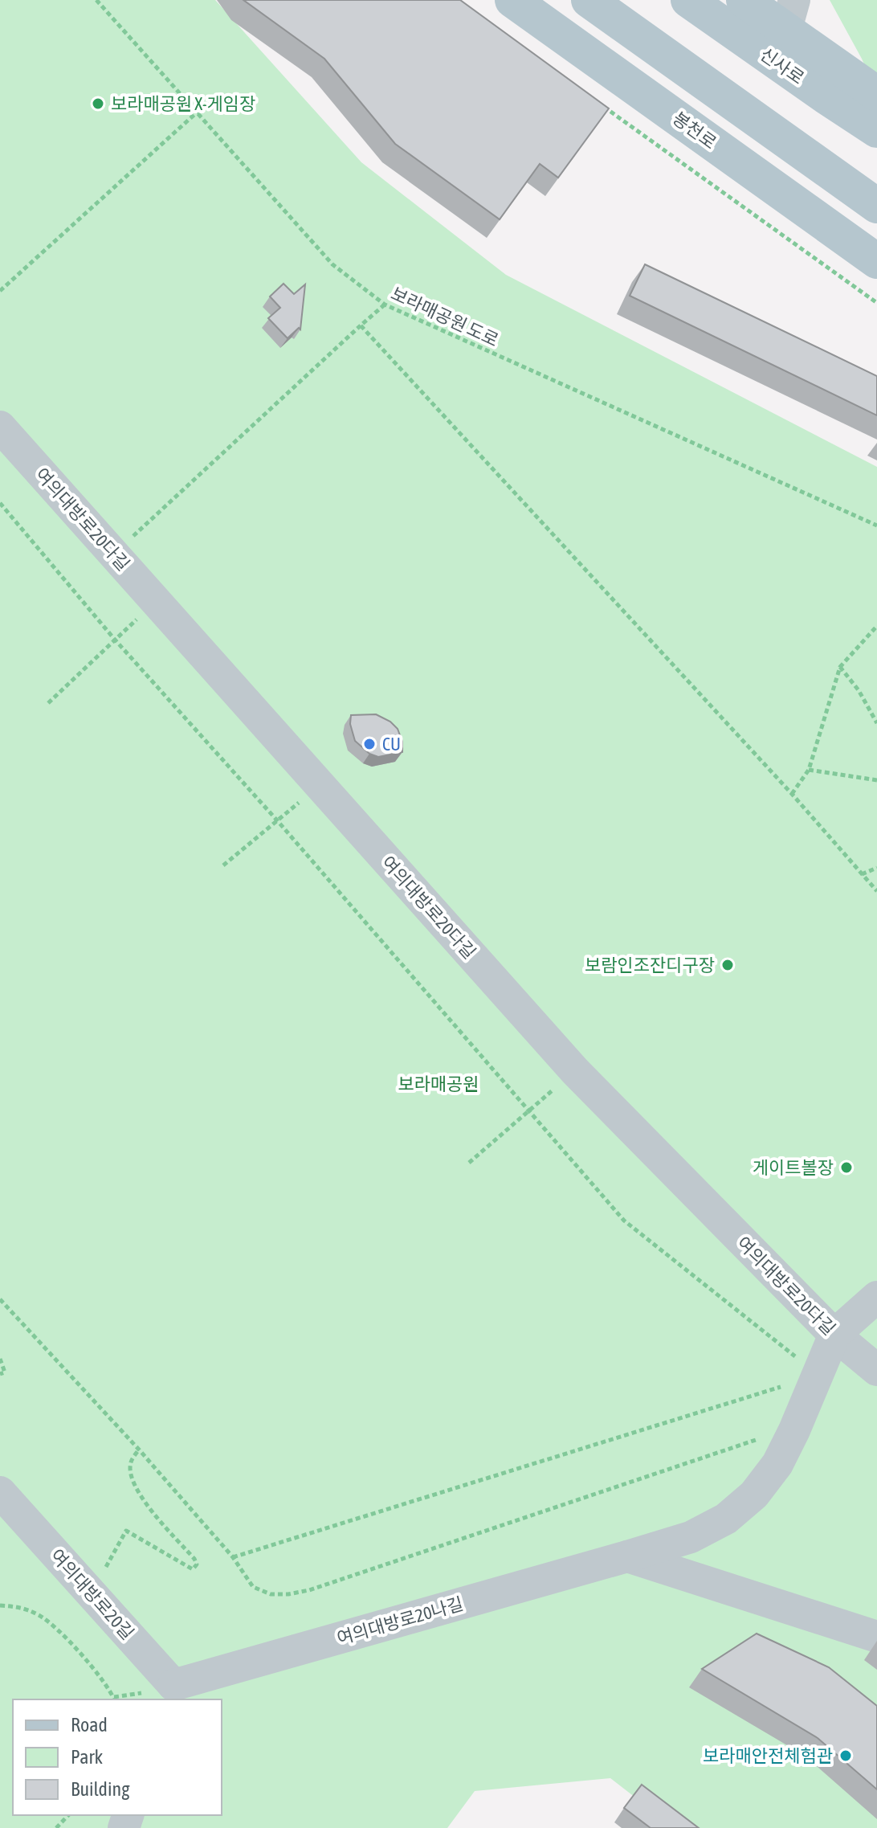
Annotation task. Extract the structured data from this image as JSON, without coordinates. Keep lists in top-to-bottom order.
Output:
{
  "streets": {
    "main road": ["신사로", "봉천로"],
    "street": ["여의대방로20다길", "여의대방로20길", "여의대방로20나길"],
    "path": ["보라매공원 도로"]
  },
  "crossings": [
    ["여의대방로20다길", "여의대방로20나길"],
    ["여의대방로20길", "여의대방로20나길"]
  ],
  "parks": ["보라매공원"],
  "places": [
    "보라매공원 X-게임장",
    "CU",
    "보람인조잔디구장",
    "게이트볼장",
    "보라매안전체험관"
  ],
  "legend": ["Road", "Park", "Building"]
}
